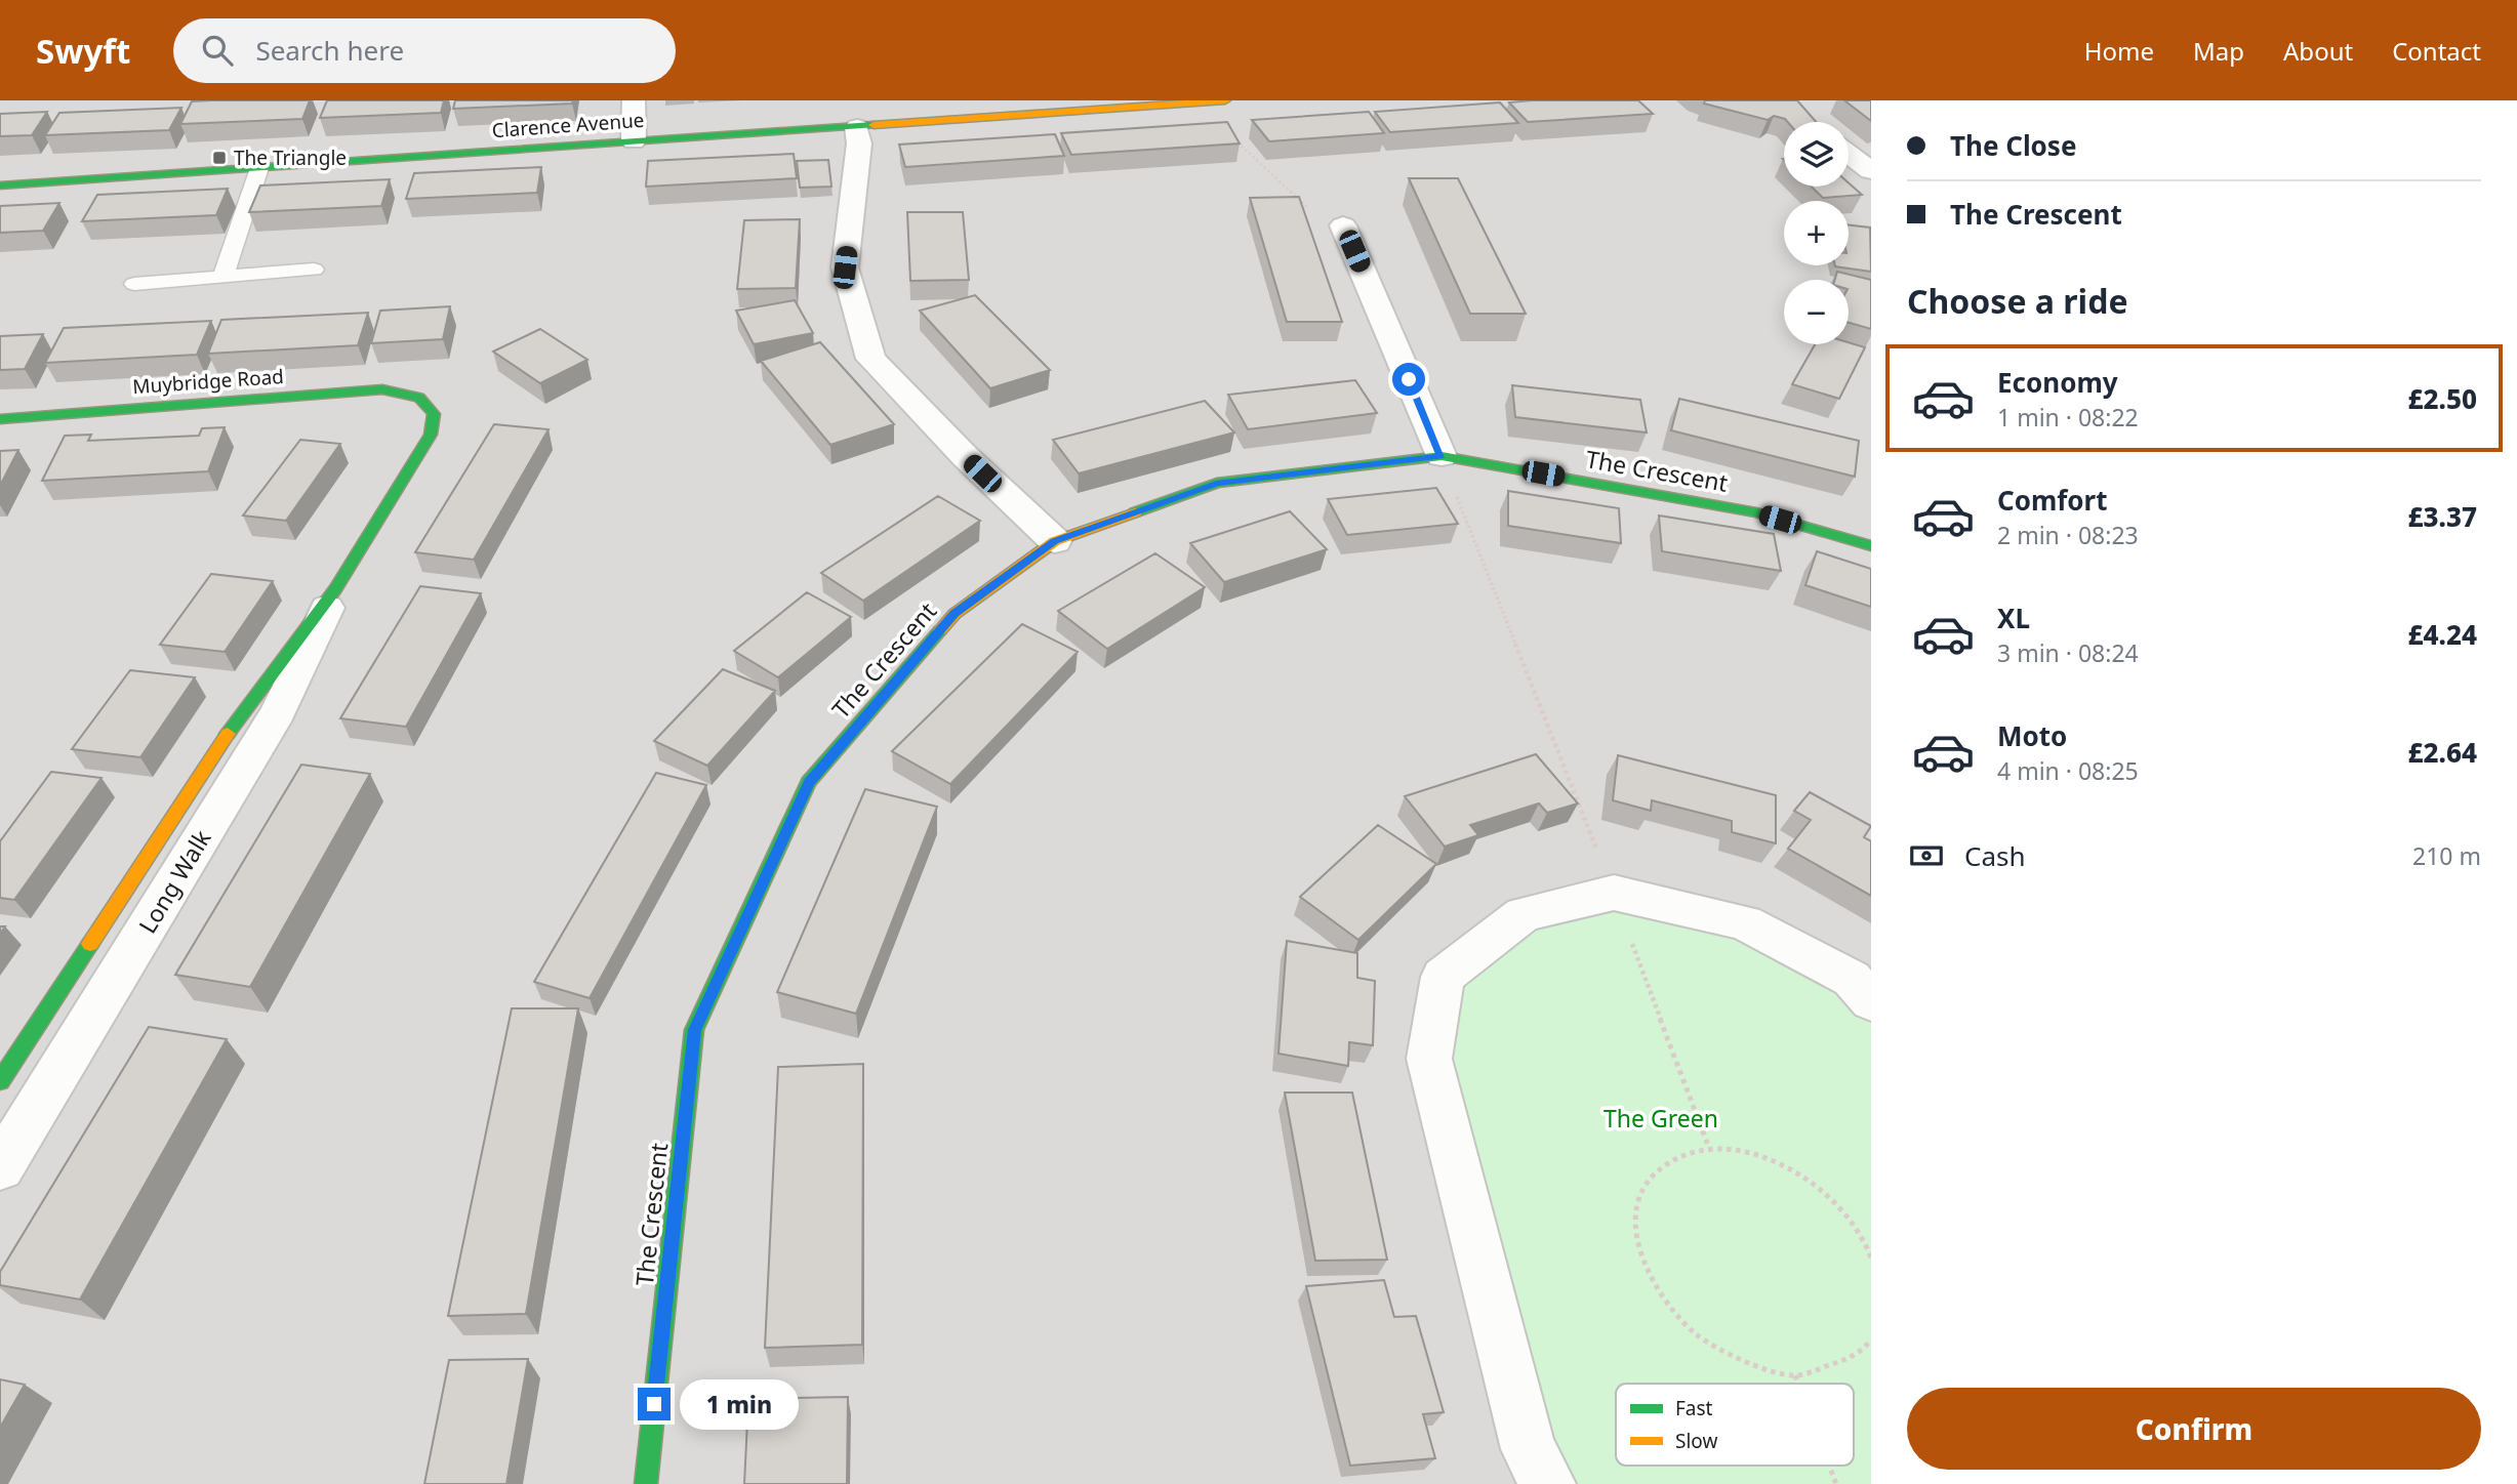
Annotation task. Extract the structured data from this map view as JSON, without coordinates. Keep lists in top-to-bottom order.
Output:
{
  "streets": {
    "street": [
      "Clarence Avenue",
      "Muybridge Road",
      "The Crescent",
      "Long Walk"
    ]
  },
  "crossings": [
    ["Muybridge Road", "Long Walk"]
  ],
  "parks": ["The Green"],
  "places": {
    "transit": ["The Triangle"]
  },
  "legend": ["Fast", "Slow"],
  "page": {
    "header": "Swyft",
    "search": "Search here",
    "nav": [
      "Home",
      "Map",
      "About",
      "Contact"
    ],
    "banner": ["The Close", "The Crescent"],
    "map_buttons": ["+", "−"],
    "heading": "Choose a ride",
    "list": [
      {
        "name": "Economy",
        "note": "1 min · 08:22",
        "value": "£2.50"
      },
      {
        "name": "Comfort",
        "note": "2 min · 08:23",
        "value": "£3.37"
      },
      {
        "name": "XL",
        "note": "3 min · 08:24",
        "value": "£4.24"
      },
      {
        "name": "Moto",
        "note": "4 min · 08:25",
        "value": "£2.64"
      }
    ],
    "pay": ["Cash", "210 m"],
    "buttons": "Confirm",
    "bubble": "1 min"
  }
}
